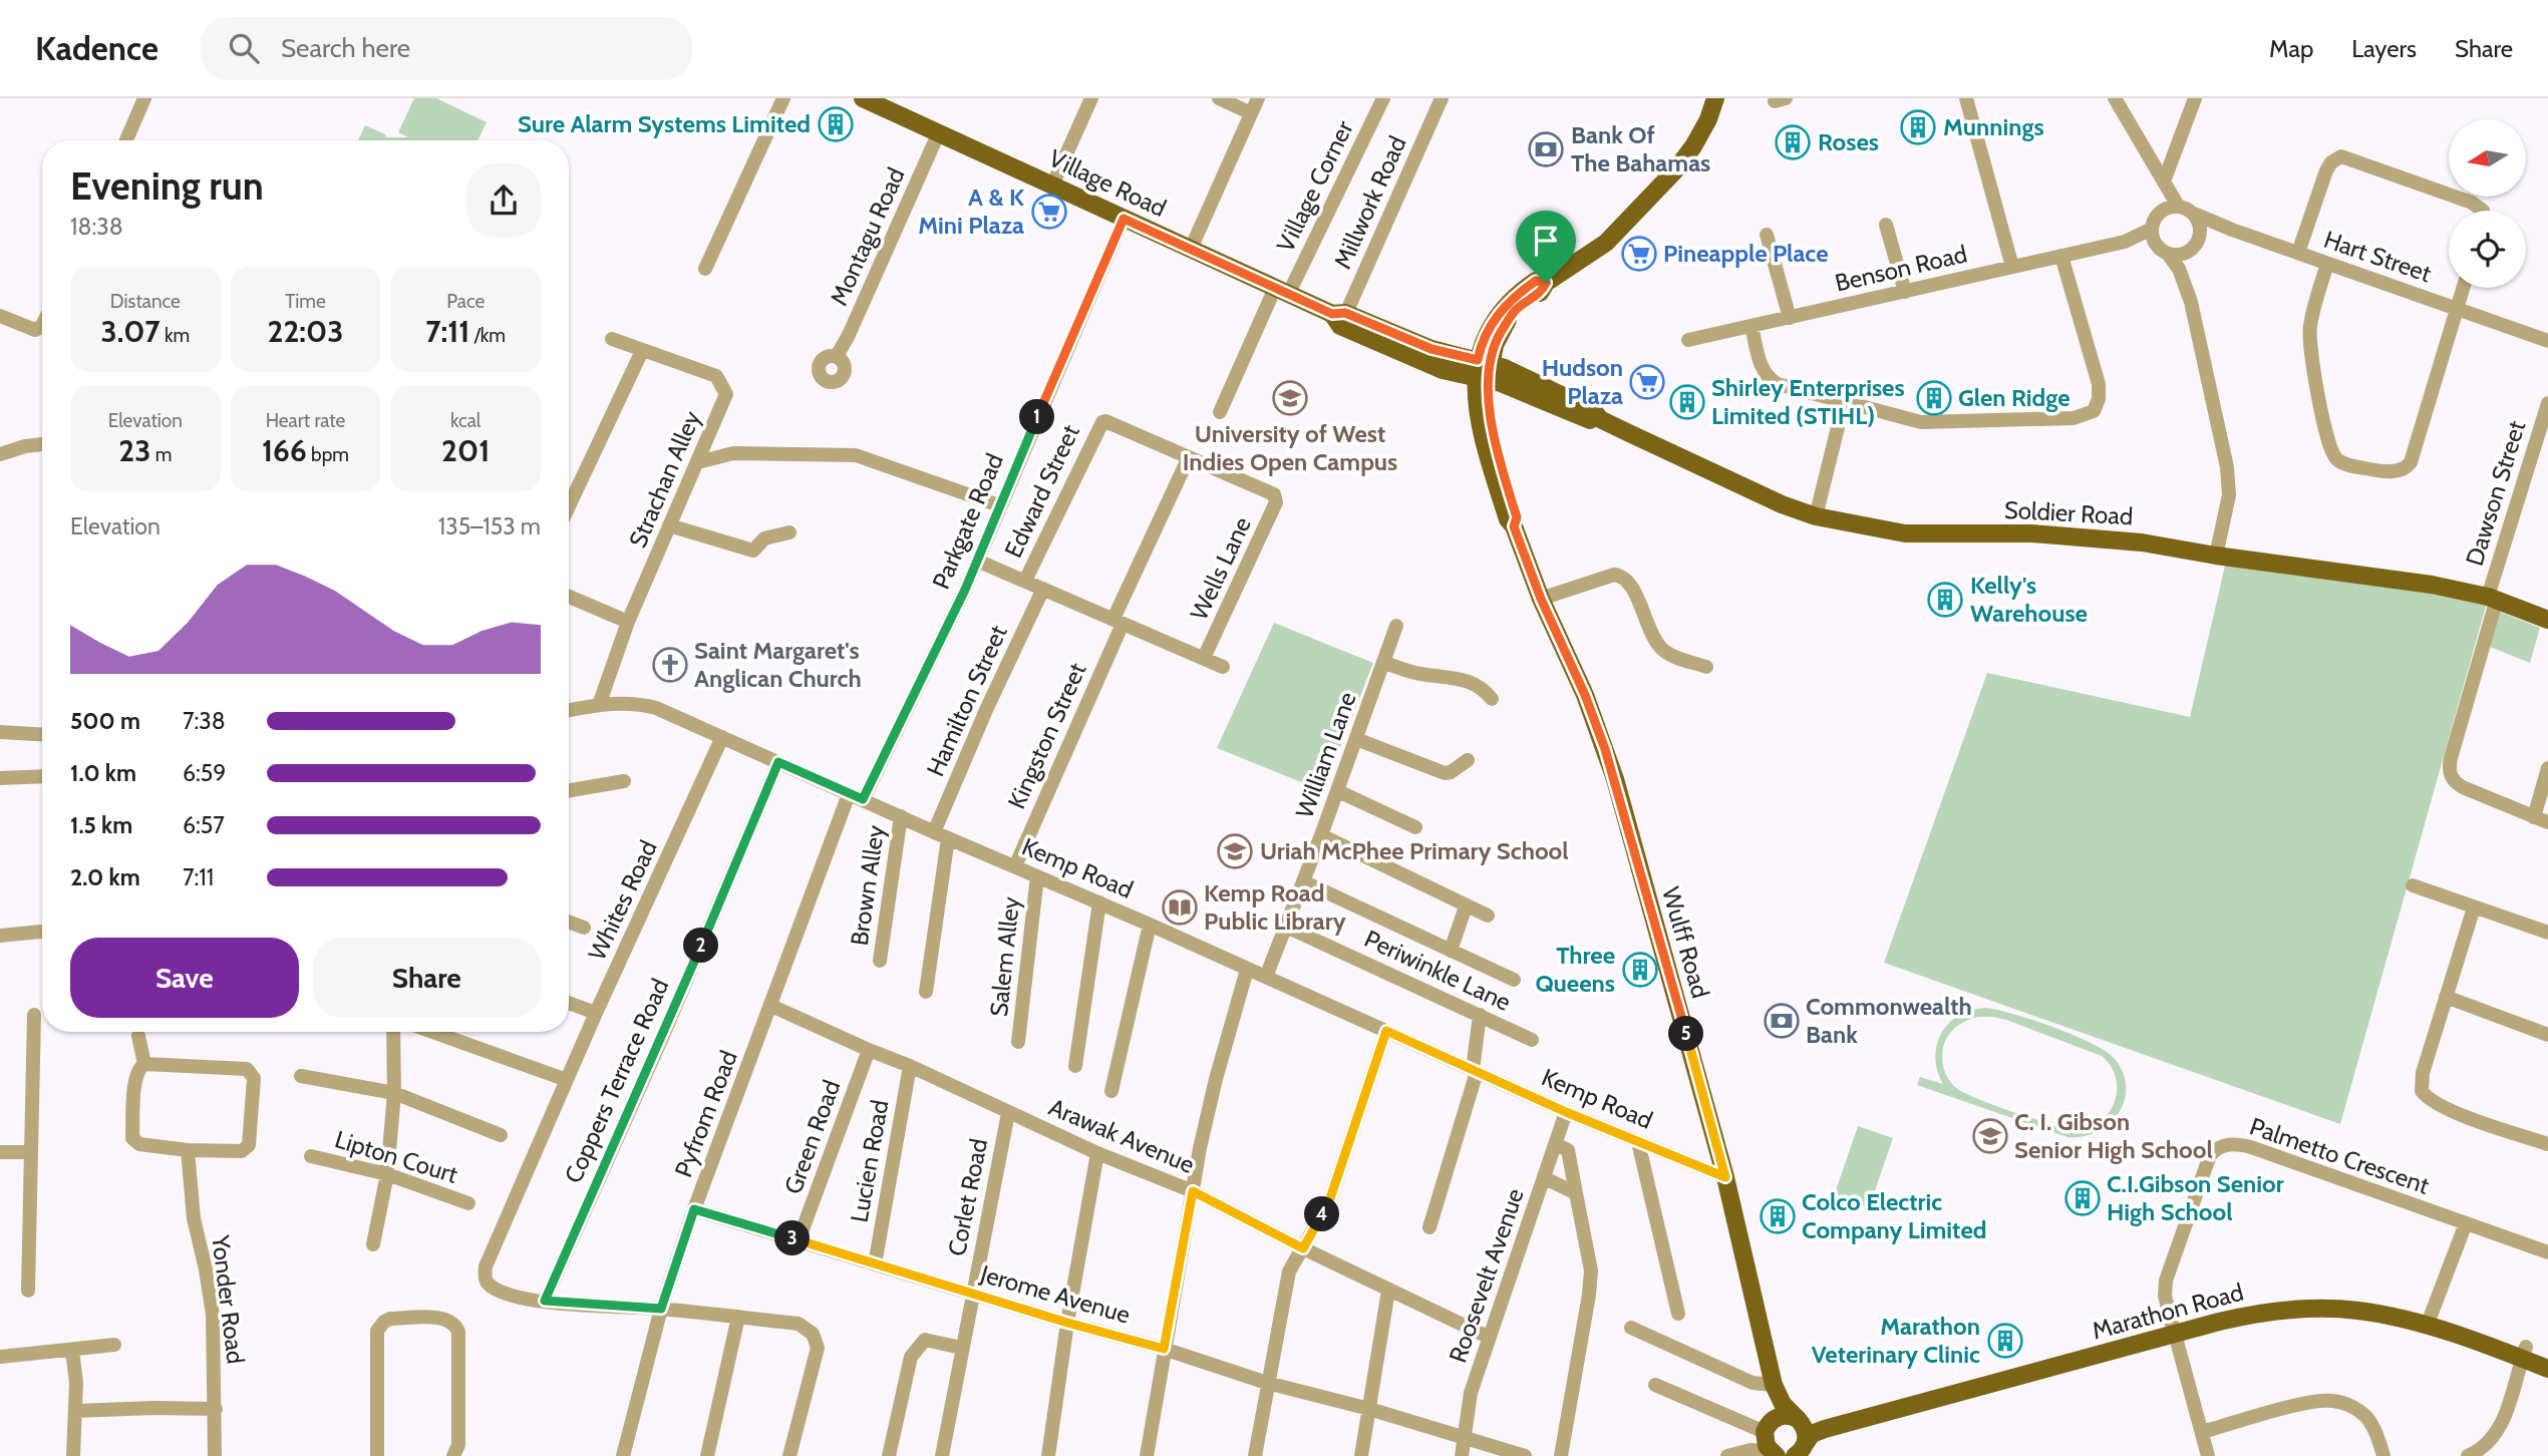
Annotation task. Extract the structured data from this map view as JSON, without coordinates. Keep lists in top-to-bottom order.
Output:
{
  "streets": {
    "main road": [
      "Village Road",
      "Soldier Road",
      "Wulff Road",
      "Marathon Road"
    ],
    "street": [
      "Village Corner",
      "Millwork Road",
      "Montagu Road",
      "Hart Street",
      "Benson Road",
      "Strachan Alley",
      "Edward Street",
      "Dawson Street",
      "Parkgate Road",
      "Wells Lane",
      "Hamilton Street",
      "Kingston Street",
      "William Lane",
      "Kemp Road",
      "Brown Alley",
      "Whites Road",
      "Salem Alley",
      "Periwinkle Lane",
      "Coppers Terrace Road",
      "Pyfrom Road",
      "Arawak Avenue",
      "Green Road",
      "Palmetto Crescent",
      "Lipton Court",
      "Lucien Road",
      "Corlet Road",
      "Roosevelt Avenue",
      "Jerome Avenue",
      "Yonder Road"
    ]
  },
  "crossings": [
    ["Village Road", "Village Corner"],
    ["Village Road", "Millwork Road"],
    ["Village Road", "Montagu Road"],
    ["Village Road", "Soldier Road"],
    ["Village Road", "Parkgate Road"],
    ["Village Road", "Wulff Road"],
    ["Strachan Alley", "Kemp Road"],
    ["Edward Street", "Wells Lane"],
    ["Edward Street", "Kingston Street"],
    ["Dawson Street", "Soldier Road"],
    ["Soldier Road", "Wulff Road"],
    ["Parkgate Road", "Kemp Road"],
    ["Parkgate Road", "Pyfrom Road"],
    ["Wells Lane", "Kingston Street"],
    ["Hamilton Street", "Kemp Road"],
    ["Kingston Street", "Kemp Road"],
    ["William Lane", "Kemp Road"],
    ["William Lane", "Periwinkle Lane"],
    ["Kemp Road", "Brown Alley"],
    ["Kemp Road", "Whites Road"],
    ["Kemp Road", "Wulff Road"],
    ["Kemp Road", "Salem Alley"],
    ["Kemp Road", "Coppers Terrace Road"],
    ["Kemp Road", "Pyfrom Road"],
    ["Kemp Road", "Roosevelt Avenue"],
    ["Whites Road", "Coppers Terrace Road"],
    ["Wulff Road", "Marathon Road"],
    ["Pyfrom Road", "Arawak Avenue"],
    ["Pyfrom Road", "Jerome Avenue"],
    ["Arawak Avenue", "Green Road"],
    ["Arawak Avenue", "Lucien Road"],
    ["Arawak Avenue", "Corlet Road"],
    ["Arawak Avenue", "Roosevelt Avenue"],
    ["Green Road", "Jerome Avenue"],
    ["Palmetto Crescent", "Marathon Road"],
    ["Lucien Road", "Jerome Avenue"],
    ["Corlet Road", "Jerome Avenue"],
    ["Roosevelt Avenue", "Jerome Avenue"]
  ],
  "places": {
    "building": [
      "Sure Alarm Systems Limited",
      "Munnings",
      "Roses",
      "Glen Ridge",
      "Shirley Enterprises Limited (STIHL)",
      "Kelly's Warehouse",
      "Three Queens",
      "C.I.Gibson Senior High School",
      "Colco Electric Company Limited",
      "Marathon Veterinary Clinic"
    ],
    "bank": ["Bank Of The Bahamas", "Commonwealth Bank"],
    "supermarket": ["A & K Mini Plaza", "Pineapple Place", "Hudson Plaza"],
    "school or university": ["University of West Indies Open Campus", "Uriah McPhee Primary School", "C. I. Gibson Senior High School"],
    "church": ["Saint Margaret's Anglican Church"],
    "library": ["Kemp Road Public Library"]
  },
  "north": "left",
  "page": {
    "header": "Kadence",
    "search": "Search here",
    "nav": ["Map", "Layers", "Share"],
    "heading": ["Evening run", "18:38"],
    "stats": [
      ["Distance", "3.07 km"],
      ["Time", "22:03"],
      ["Pace", "7:11 /km"],
      ["Elevation", "23 m"],
      ["Heart rate", "166 bpm"],
      ["kcal", "201"]
    ],
    "pins": [
      "1",
      "2",
      "5",
      "4",
      "3"
    ],
    "chart": ["Elevation", "135–153 m"],
    "list": [
      {
        "name": "500 m",
        "note": "7:38"
      },
      {
        "name": "1.0 km",
        "note": "6:59"
      },
      {
        "name": "1.5 km",
        "note": "6:57"
      },
      {
        "name": "2.0 km",
        "note": "7:11"
      }
    ],
    "buttons": ["Save", "Share"]
  }
}
